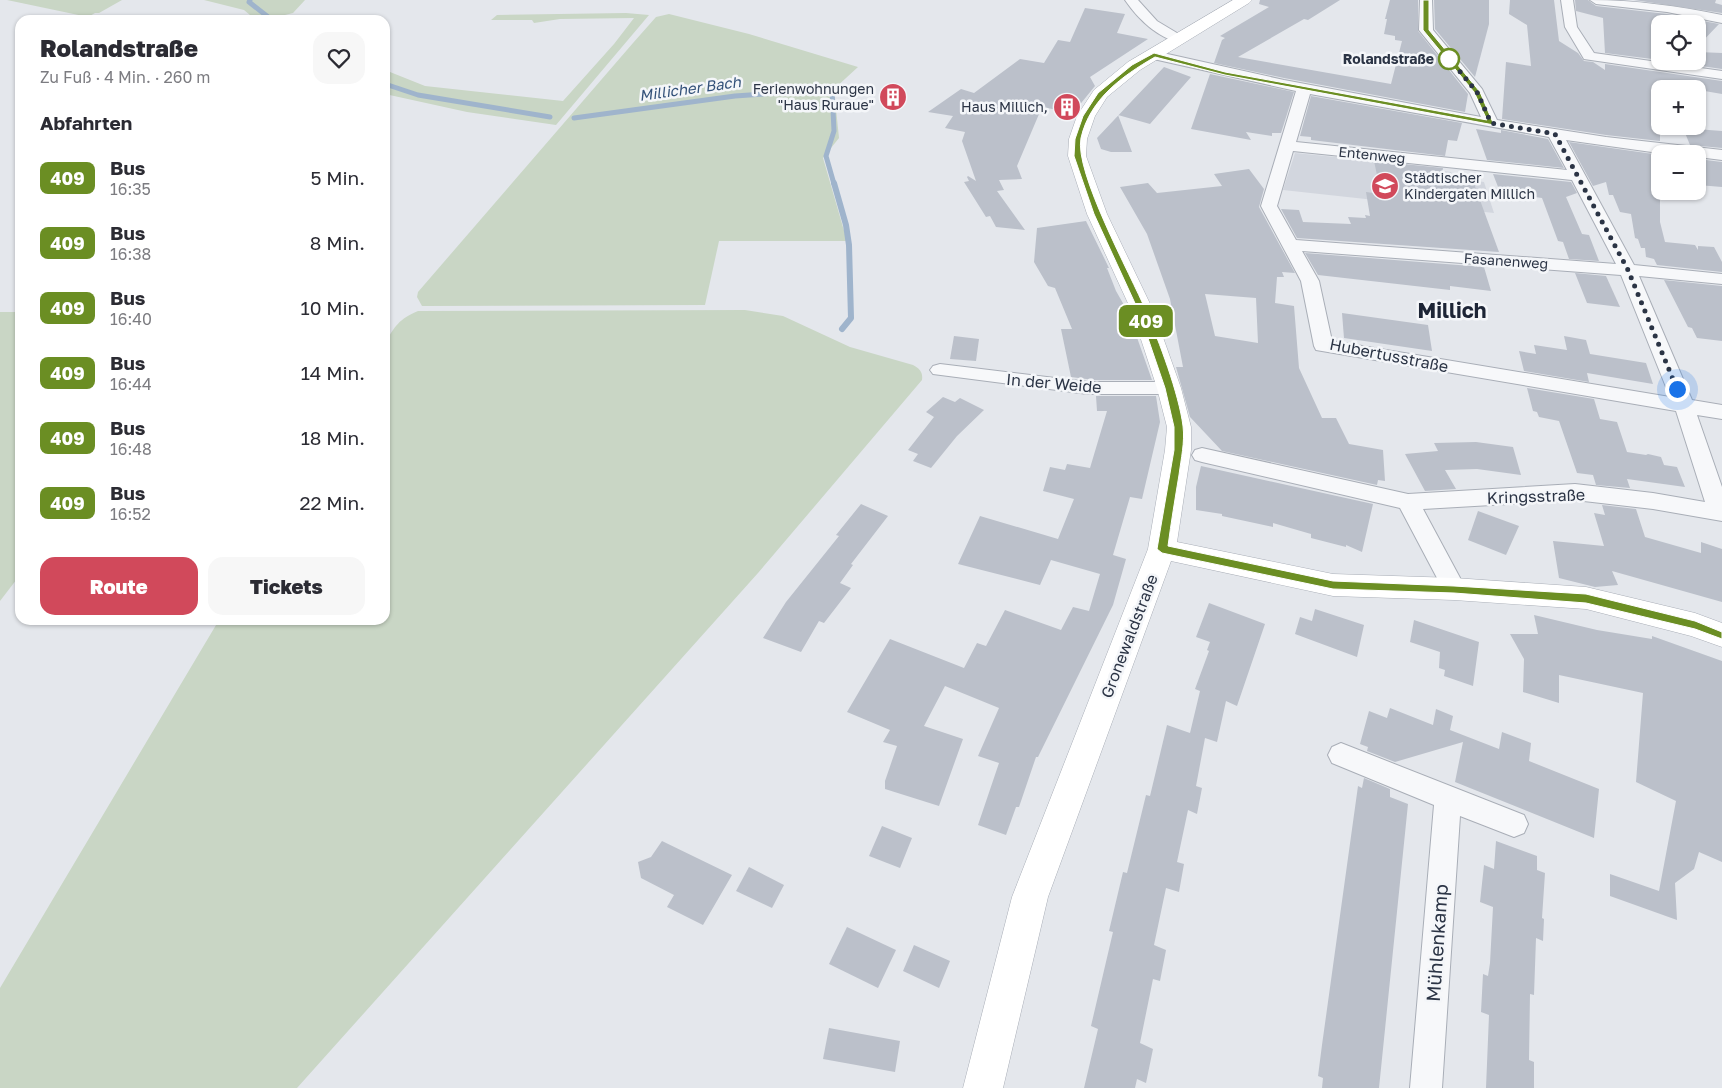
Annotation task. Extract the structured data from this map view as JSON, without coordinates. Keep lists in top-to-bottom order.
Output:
{
  "streets": {
    "main road": ["Gronewaldstraße"],
    "street": [
      "Entenweg",
      "Fasanenweg",
      "Hubertusstraße",
      "In der Weide",
      "Kringsstraße",
      "Mühlenkamp"
    ]
  },
  "crossings": [
    ["Entenweg", "Hubertusstraße"],
    ["Fasanenweg", "Hubertusstraße"],
    ["In der Weide", "Gronewaldstraße"]
  ],
  "districts": ["Millich"],
  "water": ["Millicher Bach"],
  "places": {
    "other": ["Rolandstraße"],
    "building": ["Ferienwohnungen \"Haus Ruraue\"", "Haus Millich,"],
    "school or university": ["Städtischer Kindergaten Millich"]
  },
  "lines": ["bus line 409"],
  "page": {
    "on_map": "409",
    "map_buttons": ["+", "−"],
    "heading": [
      ["Rolandstraße", "Zu Fuß · 4 Min. · 260 m"],
      "Abfahrten"
    ],
    "list": [
      {
        "mark": "409",
        "name": "Bus",
        "note": "16:35",
        "value": "5 Min."
      },
      {
        "mark": "409",
        "name": "Bus",
        "note": "16:38",
        "value": "8 Min."
      },
      {
        "mark": "409",
        "name": "Bus",
        "note": "16:40",
        "value": "10 Min."
      },
      {
        "mark": "409",
        "name": "Bus",
        "note": "16:44",
        "value": "14 Min."
      },
      {
        "mark": "409",
        "name": "Bus",
        "note": "16:48",
        "value": "18 Min."
      },
      {
        "mark": "409",
        "name": "Bus",
        "note": "16:52",
        "value": "22 Min."
      }
    ],
    "buttons": ["Route", "Tickets"]
  }
}
